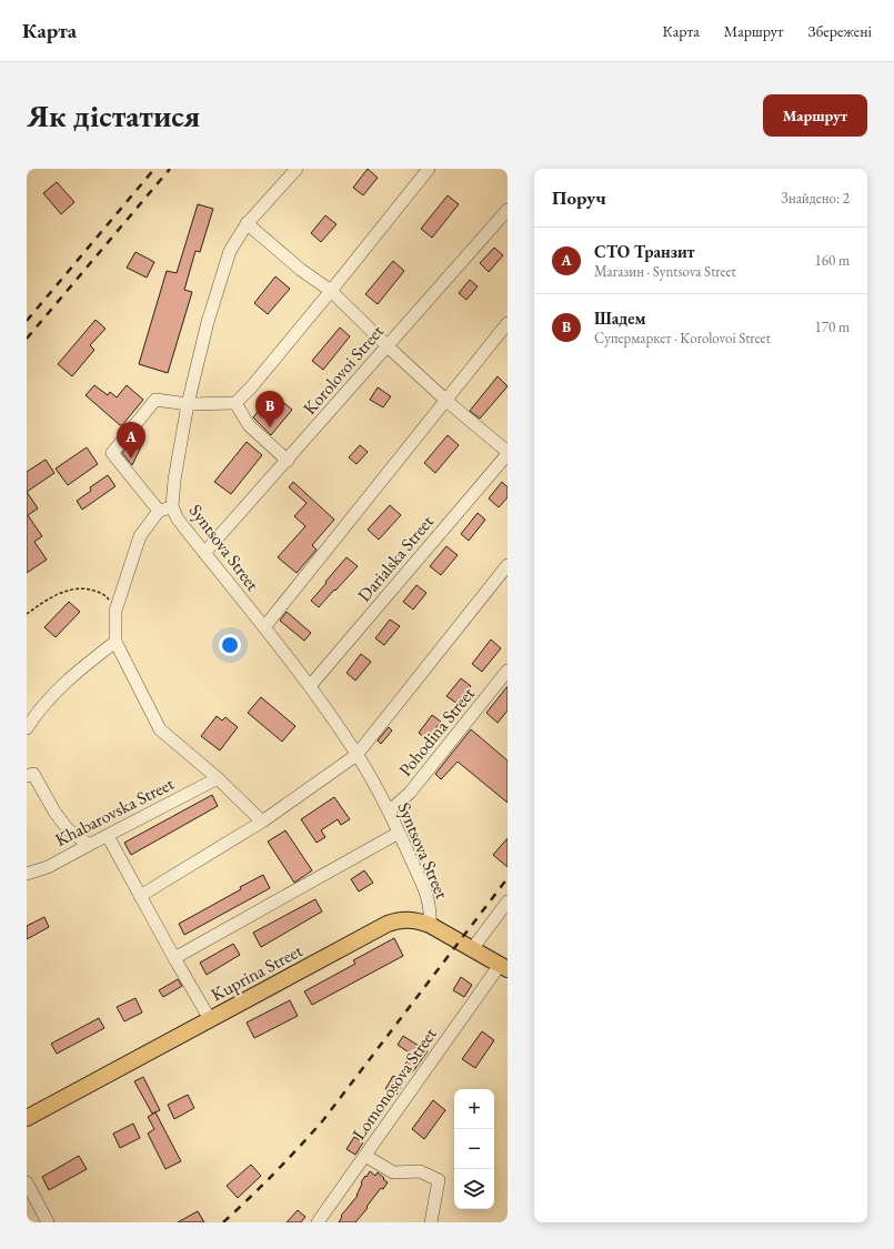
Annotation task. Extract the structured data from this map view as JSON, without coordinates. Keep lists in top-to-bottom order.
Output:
{
  "streets": {
    "main road": ["Kuprina Street"],
    "street": [
      "Korolovoi Street",
      "Syntsova Street",
      "Darialska Street",
      "Pohodina Street",
      "Khabarovska Street",
      "Lomonosova Street"
    ]
  },
  "crossings": [
    ["Korolovoi Street", "Syntsova Street"],
    ["Syntsova Street", "Darialska Street"],
    ["Syntsova Street", "Pohodina Street"],
    ["Syntsova Street", "Kuprina Street"],
    ["Kuprina Street", "Lomonosova Street"]
  ],
  "page": {
    "header": "Карта",
    "nav": ["Карта", "Маршрут", "Збережені"],
    "buttons": "Маршрут",
    "title": "Як дістатися",
    "heading": ["Поруч", "Знайдено: 2"],
    "list": [
      {
        "mark": "A",
        "name": "СТО Транзит",
        "note": "Магазин · Syntsova Street",
        "value": "160 m"
      },
      {
        "mark": "B",
        "name": "Шадем",
        "note": "Супермаркет · Korolovoi Street",
        "value": "170 m"
      }
    ],
    "pins": ["B", "A"],
    "map_buttons": ["+", "−"]
  }
}
